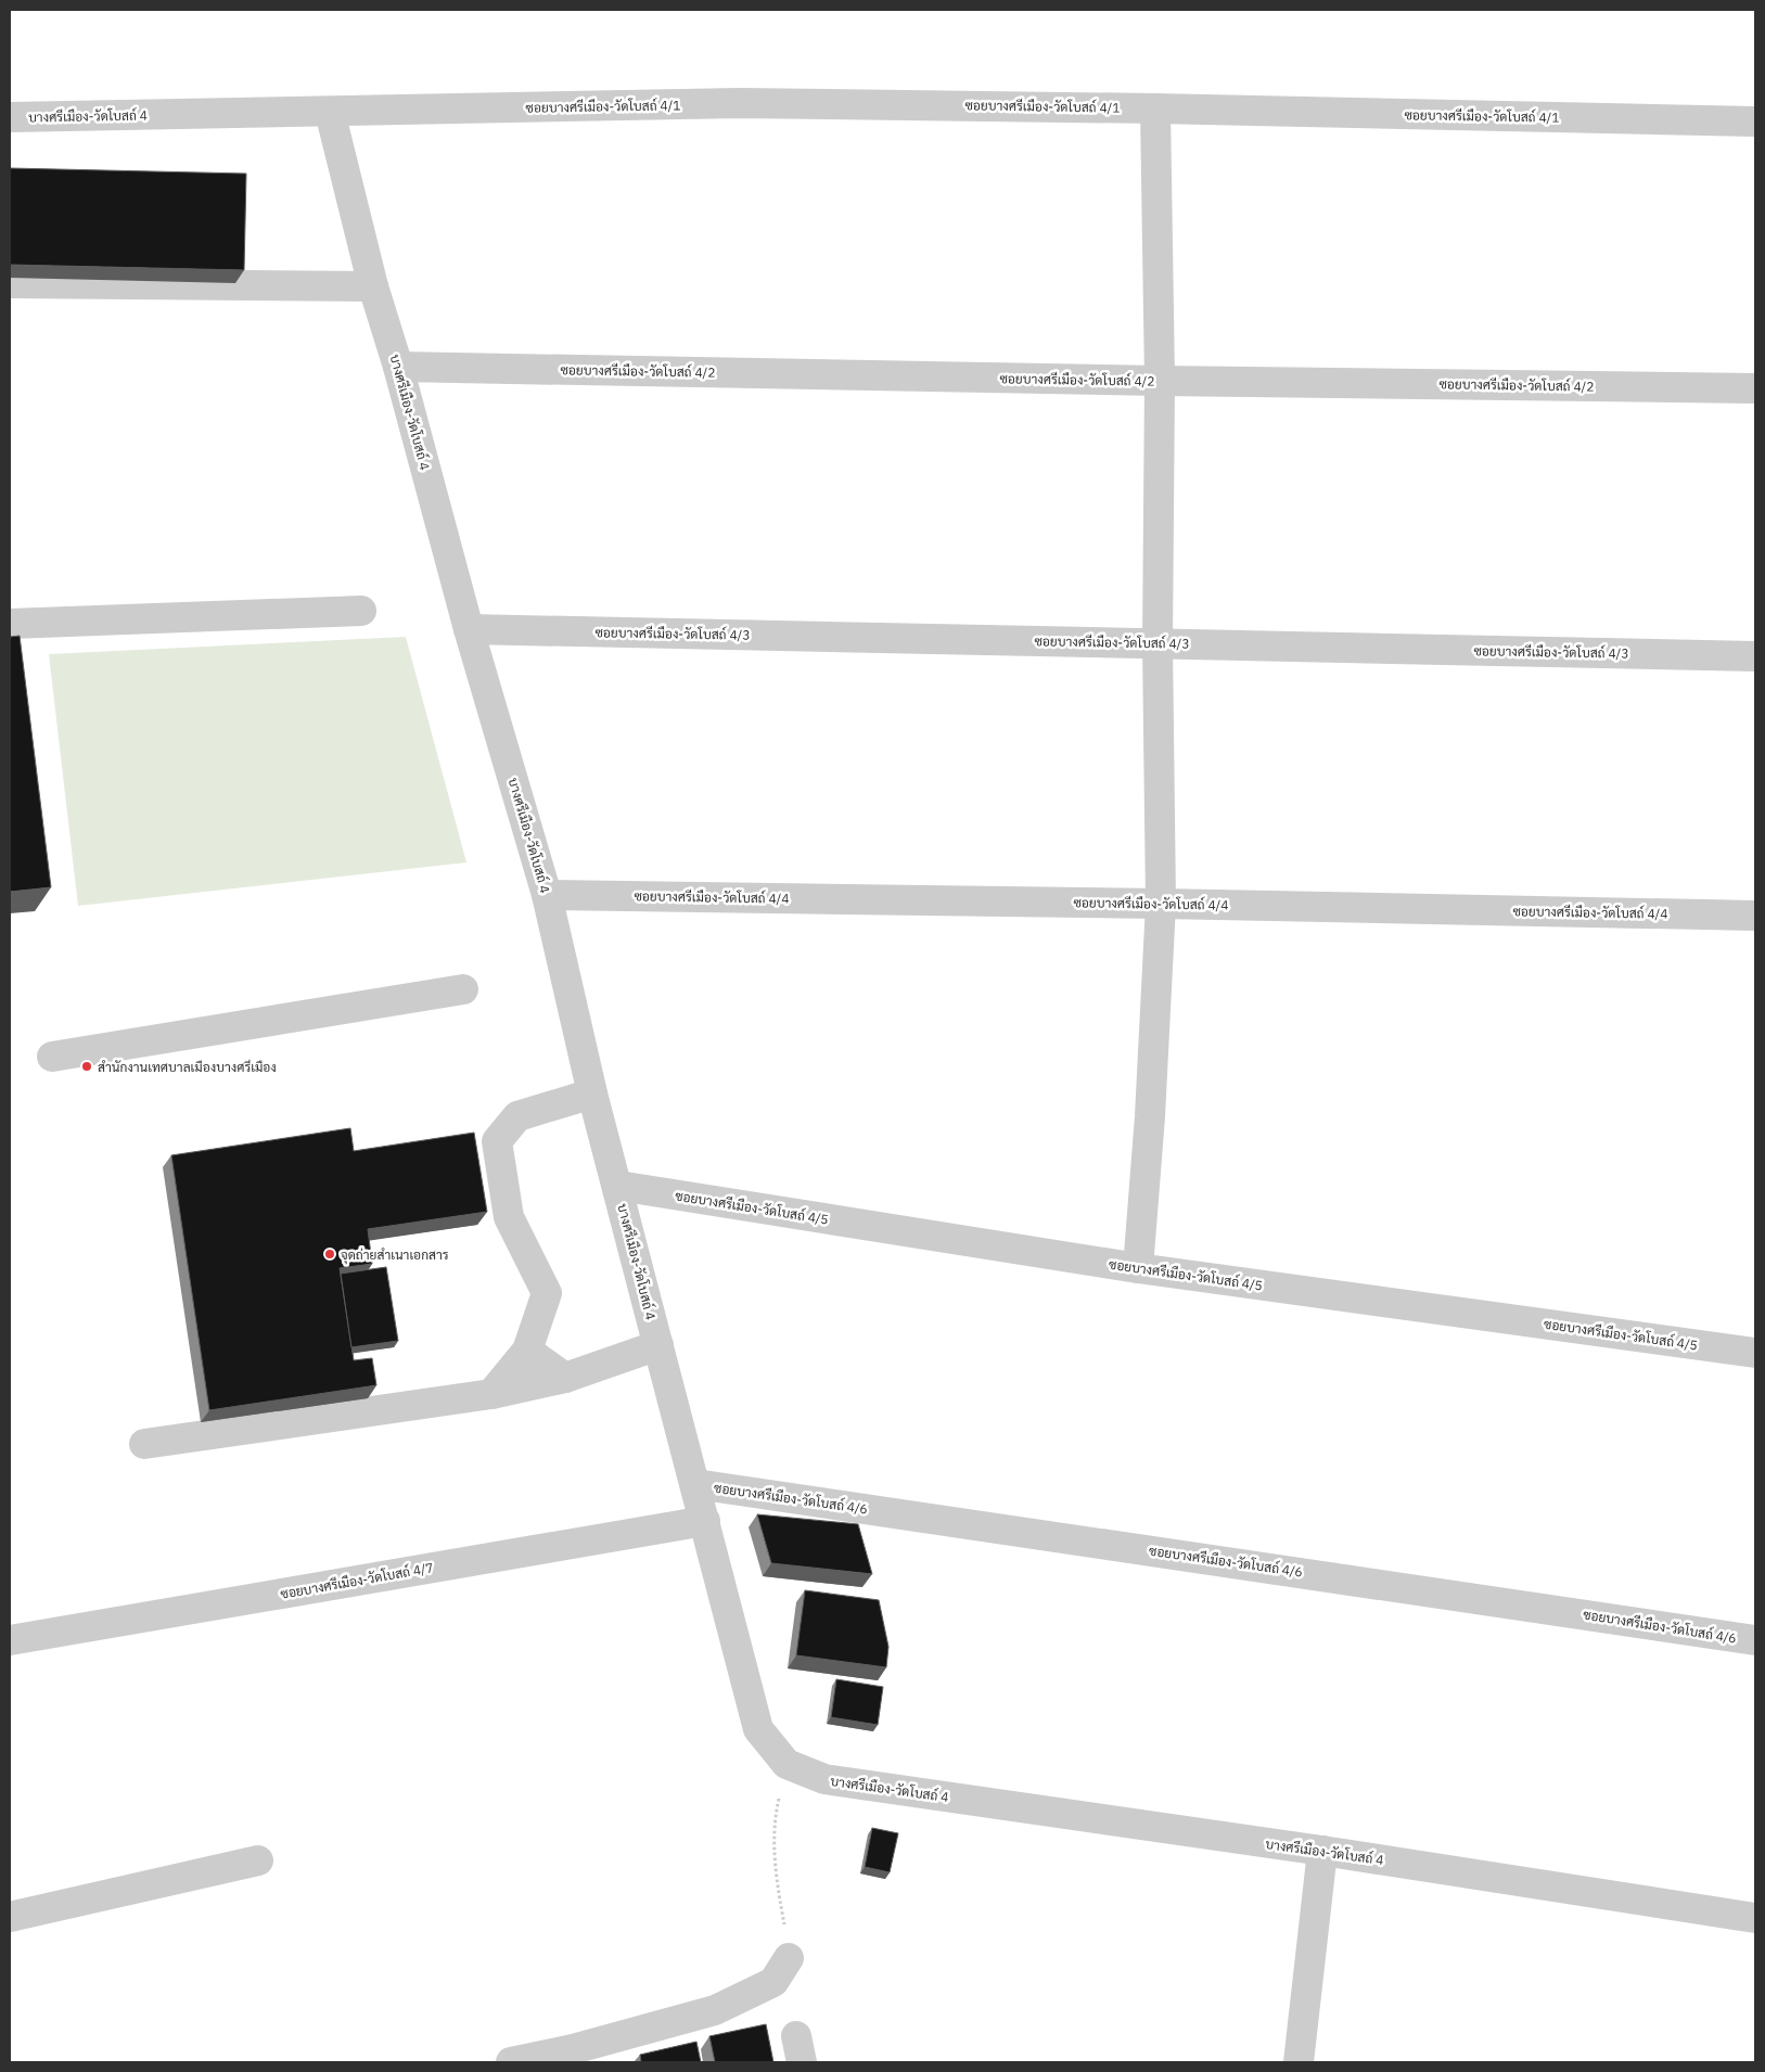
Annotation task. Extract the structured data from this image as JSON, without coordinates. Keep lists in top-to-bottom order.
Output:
{
  "streets": {
    "street": [
      "ซอยบางศรีเมือง-วัดโบสถ์ 4/1",
      "บางศรีเมือง-วัดโบสถ์ 4",
      "ซอยบางศรีเมือง-วัดโบสถ์ 4/2",
      "ซอยบางศรีเมือง-วัดโบสถ์ 4/3",
      "ซอยบางศรีเมือง-วัดโบสถ์ 4/4",
      "ซอยบางศรีเมือง-วัดโบสถ์ 4/5",
      "ซอยบางศรีเมือง-วัดโบสถ์ 4/6",
      "ซอยบางศรีเมือง-วัดโบสถ์ 4/7"
    ]
  },
  "crossings": [
    ["ซอยบางศรีเมือง-วัดโบสถ์ 4/1", "บางศรีเมือง-วัดโบสถ์ 4"],
    ["บางศรีเมือง-วัดโบสถ์ 4", "ซอยบางศรีเมือง-วัดโบสถ์ 4/2"],
    ["บางศรีเมือง-วัดโบสถ์ 4", "ซอยบางศรีเมือง-วัดโบสถ์ 4/3"],
    ["บางศรีเมือง-วัดโบสถ์ 4", "ซอยบางศรีเมือง-วัดโบสถ์ 4/4"],
    ["บางศรีเมือง-วัดโบสถ์ 4", "ซอยบางศรีเมือง-วัดโบสถ์ 4/5"],
    ["บางศรีเมือง-วัดโบสถ์ 4", "ซอยบางศรีเมือง-วัดโบสถ์ 4/6"],
    ["บางศรีเมือง-วัดโบสถ์ 4", "ซอยบางศรีเมือง-วัดโบสถ์ 4/7"]
  ],
  "places": ["สำนักงานเทศบาลเมืองบางศรีเมือง", "จุดถ่ายสำเนาเอกสาร"]
}
